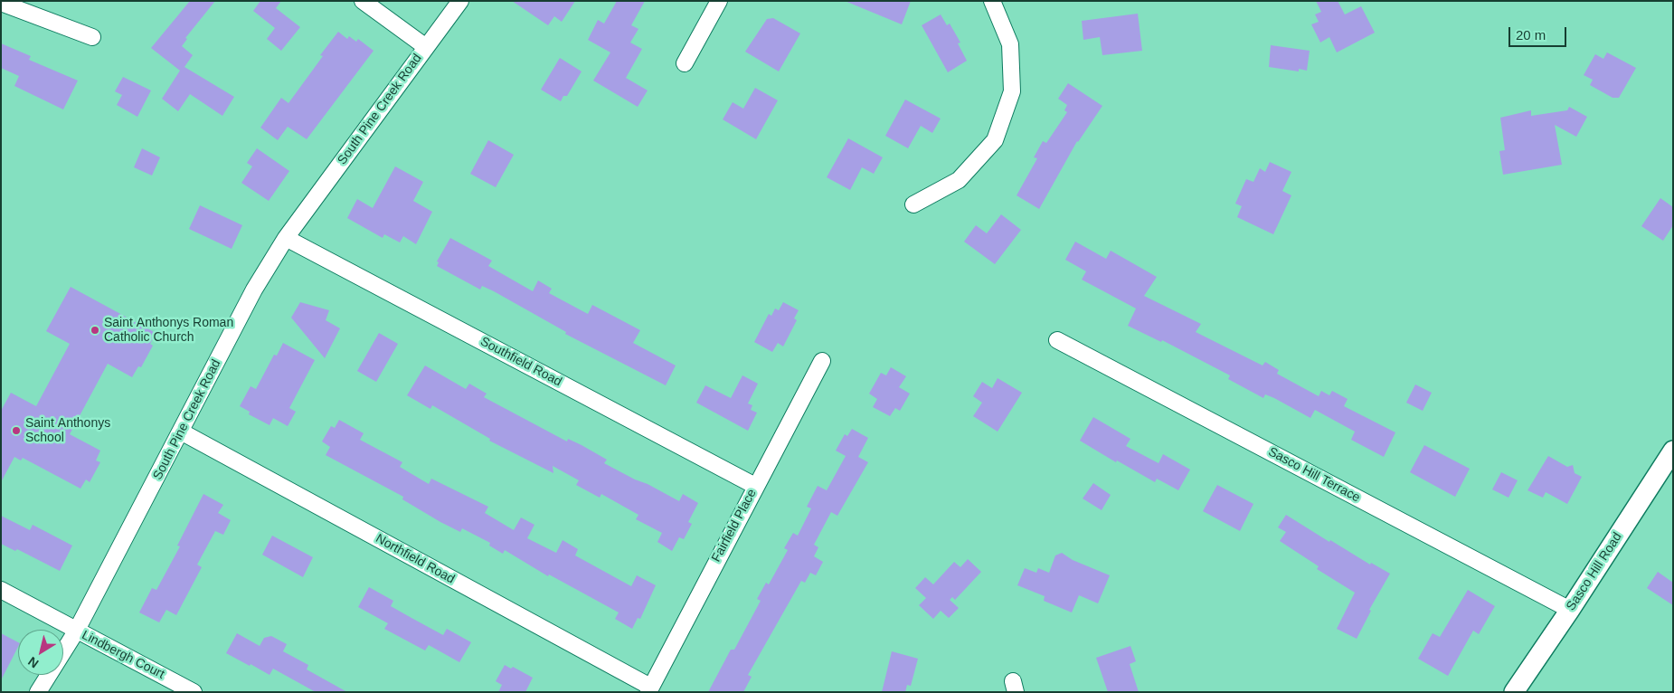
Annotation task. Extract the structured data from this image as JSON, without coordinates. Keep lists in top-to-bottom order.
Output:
{
  "streets": {
    "street": [
      "South Pine Creek Road",
      "Southfield Road",
      "Sasco Hill Terrace",
      "Fairfield Place",
      "Northfield Road",
      "Sasco Hill Road",
      "Lindbergh Court"
    ]
  },
  "crossings": [
    ["South Pine Creek Road", "Southfield Road"],
    ["South Pine Creek Road", "Northfield Road"],
    ["South Pine Creek Road", "Lindbergh Court"],
    ["Southfield Road", "Fairfield Place"],
    ["Sasco Hill Terrace", "Sasco Hill Road"],
    ["Fairfield Place", "Northfield Road"]
  ],
  "places": ["Saint Anthonys Roman Catholic Church", "Saint Anthonys School"],
  "scale_bar": "20 m",
  "north": "bottom left"
}
